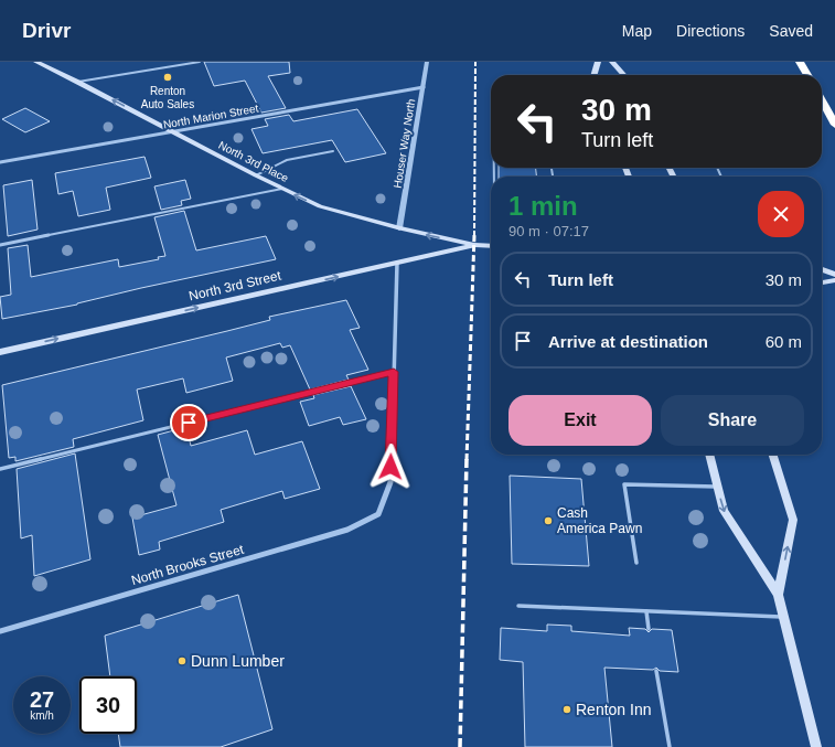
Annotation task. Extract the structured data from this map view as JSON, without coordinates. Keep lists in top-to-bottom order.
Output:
{
  "streets": {
    "main road": ["North 3rd Place", "North 3rd Street"],
    "street": ["North Marion Street", "Houser Way North", "North Brooks Street"]
  },
  "crossings": [
    ["North Marion Street", "Houser Way North"],
    ["North Marion Street", "North 3rd Place"],
    ["Houser Way North", "North 3rd Place"],
    ["North 3rd Place", "North 3rd Street"]
  ],
  "one_way": ["North 3rd Place", "North 3rd Street"],
  "places": [
    "Renton Auto Sales",
    "Cash America Pawn",
    "Dunn Lumber",
    "Renton Inn"
  ],
  "page": {
    "header": "Drivr",
    "nav": ["Map", "Directions", "Saved"],
    "turn": ["30 m", "Turn left"],
    "heading": ["1 min", "90 m · 07:17"],
    "list": [
      {
        "name": "Turn left",
        "value": "30 m"
      },
      {
        "name": "Arrive at destination",
        "value": "60 m"
      }
    ],
    "buttons": ["Exit", "Share"],
    "speed": "27 km/h",
    "limit": "30"
  }
}
